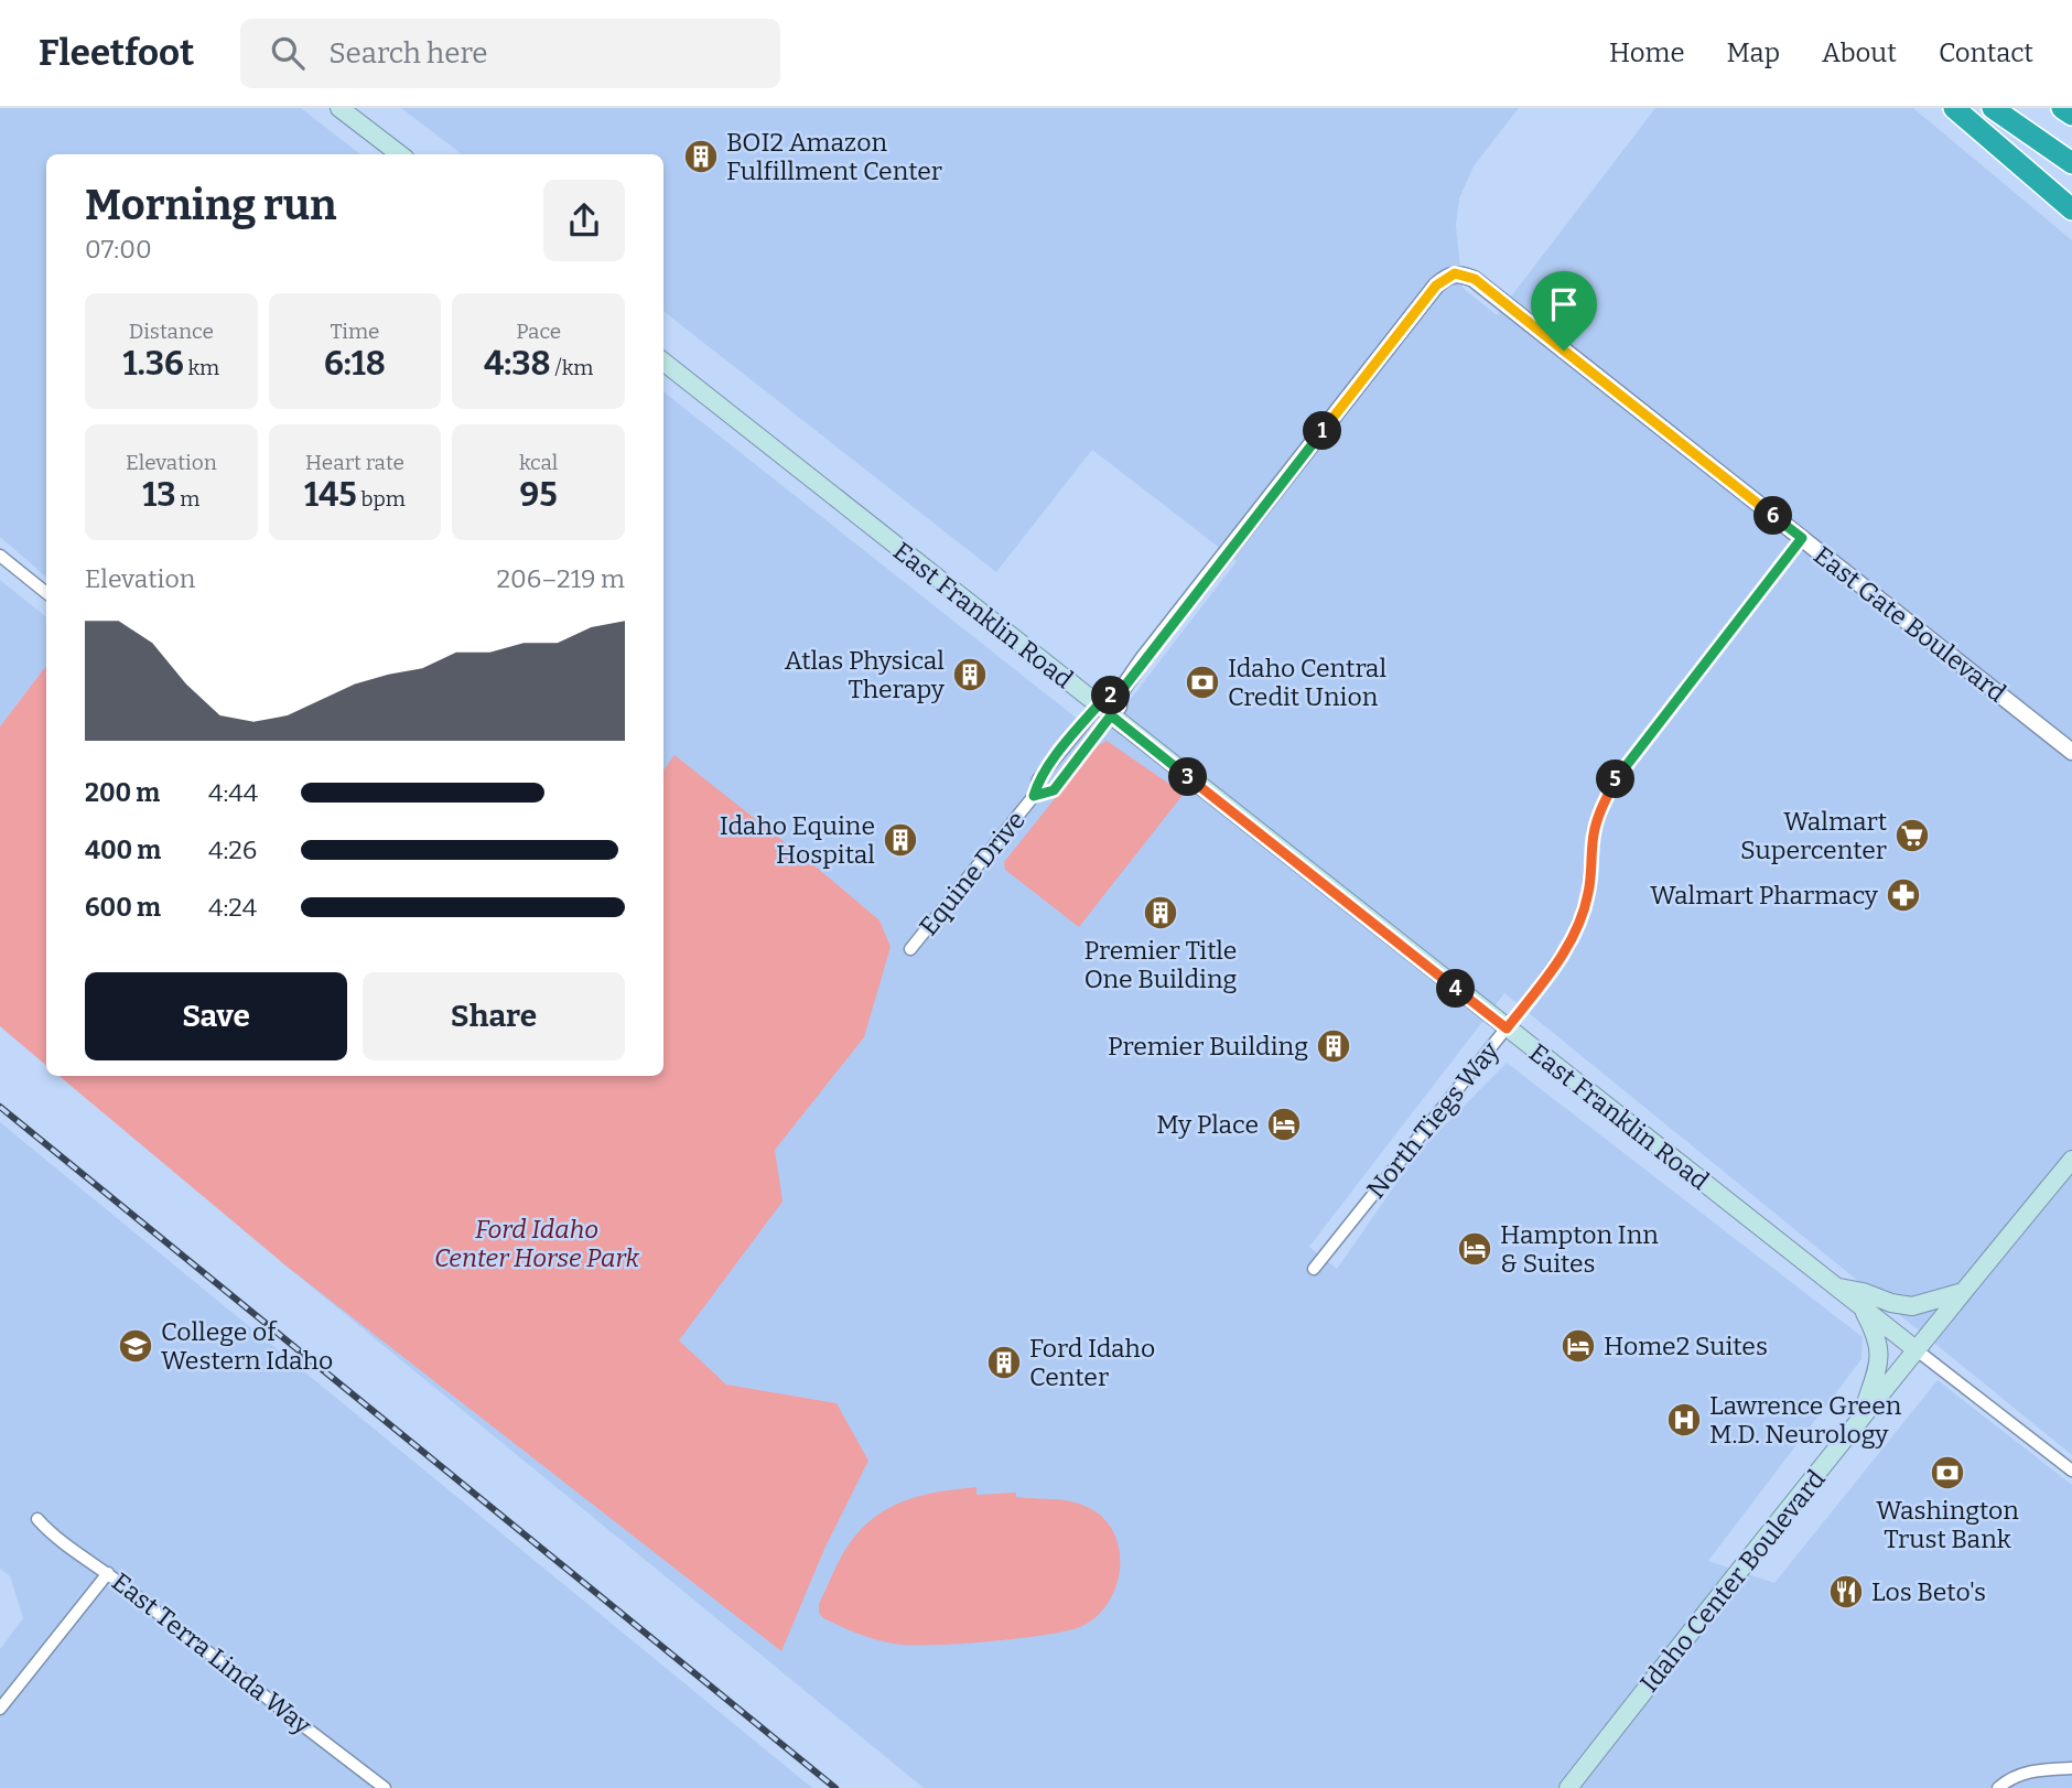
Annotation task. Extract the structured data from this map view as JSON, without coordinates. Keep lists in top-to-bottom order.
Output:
{
  "streets": {
    "main road": ["East Franklin Road", "Idaho Center Boulevard"],
    "street": [
      "East Gate Boulevard",
      "Equine Drive",
      "North Tiegs Way",
      "East Terra Linda Way"
    ]
  },
  "crossings": [
    ["East Franklin Road", "East Gate Boulevard"],
    ["East Franklin Road", "Equine Drive"],
    ["East Franklin Road", "North Tiegs Way"],
    ["East Franklin Road", "Idaho Center Boulevard"],
    ["East Gate Boulevard", "Equine Drive"],
    ["East Gate Boulevard", "North Tiegs Way"]
  ],
  "parks": ["Ford Idaho Center Horse Park"],
  "places": {
    "building": [
      "BOI2 Amazon Fulfillment Center",
      "Atlas Physical Therapy",
      "Idaho Equine Hospital",
      "Premier Title One Building",
      "Premier Building",
      "Ford Idaho Center"
    ],
    "bank": ["Idaho Central Credit Union", "Washington Trust Bank"],
    "supermarket": ["Walmart Supercenter"],
    "pharmacy": ["Walmart Pharmacy"],
    "hotel": ["My Place", "Hampton Inn & Suites", "Home2 Suites"],
    "school or university": ["College of Western Idaho"],
    "hospital": ["Lawrence Green M.D. Neurology"],
    "restaurant": ["Los Beto's"]
  },
  "page": {
    "header": "Fleetfoot",
    "search": "Search here",
    "nav": [
      "Home",
      "Map",
      "About",
      "Contact"
    ],
    "heading": ["Morning run", "07:00"],
    "stats": [
      ["Distance", "1.36 km"],
      ["Time", "6:18"],
      ["Pace", "4:38 /km"],
      ["Elevation", "13 m"],
      ["Heart rate", "145 bpm"],
      ["kcal", "95"]
    ],
    "pins": [
      "1",
      "6",
      "2",
      "3",
      "5",
      "4"
    ],
    "chart": ["Elevation", "206–219 m"],
    "list": [
      {
        "name": "200 m",
        "note": "4:44"
      },
      {
        "name": "400 m",
        "note": "4:26"
      },
      {
        "name": "600 m",
        "note": "4:24"
      }
    ],
    "buttons": ["Save", "Share"]
  }
}
